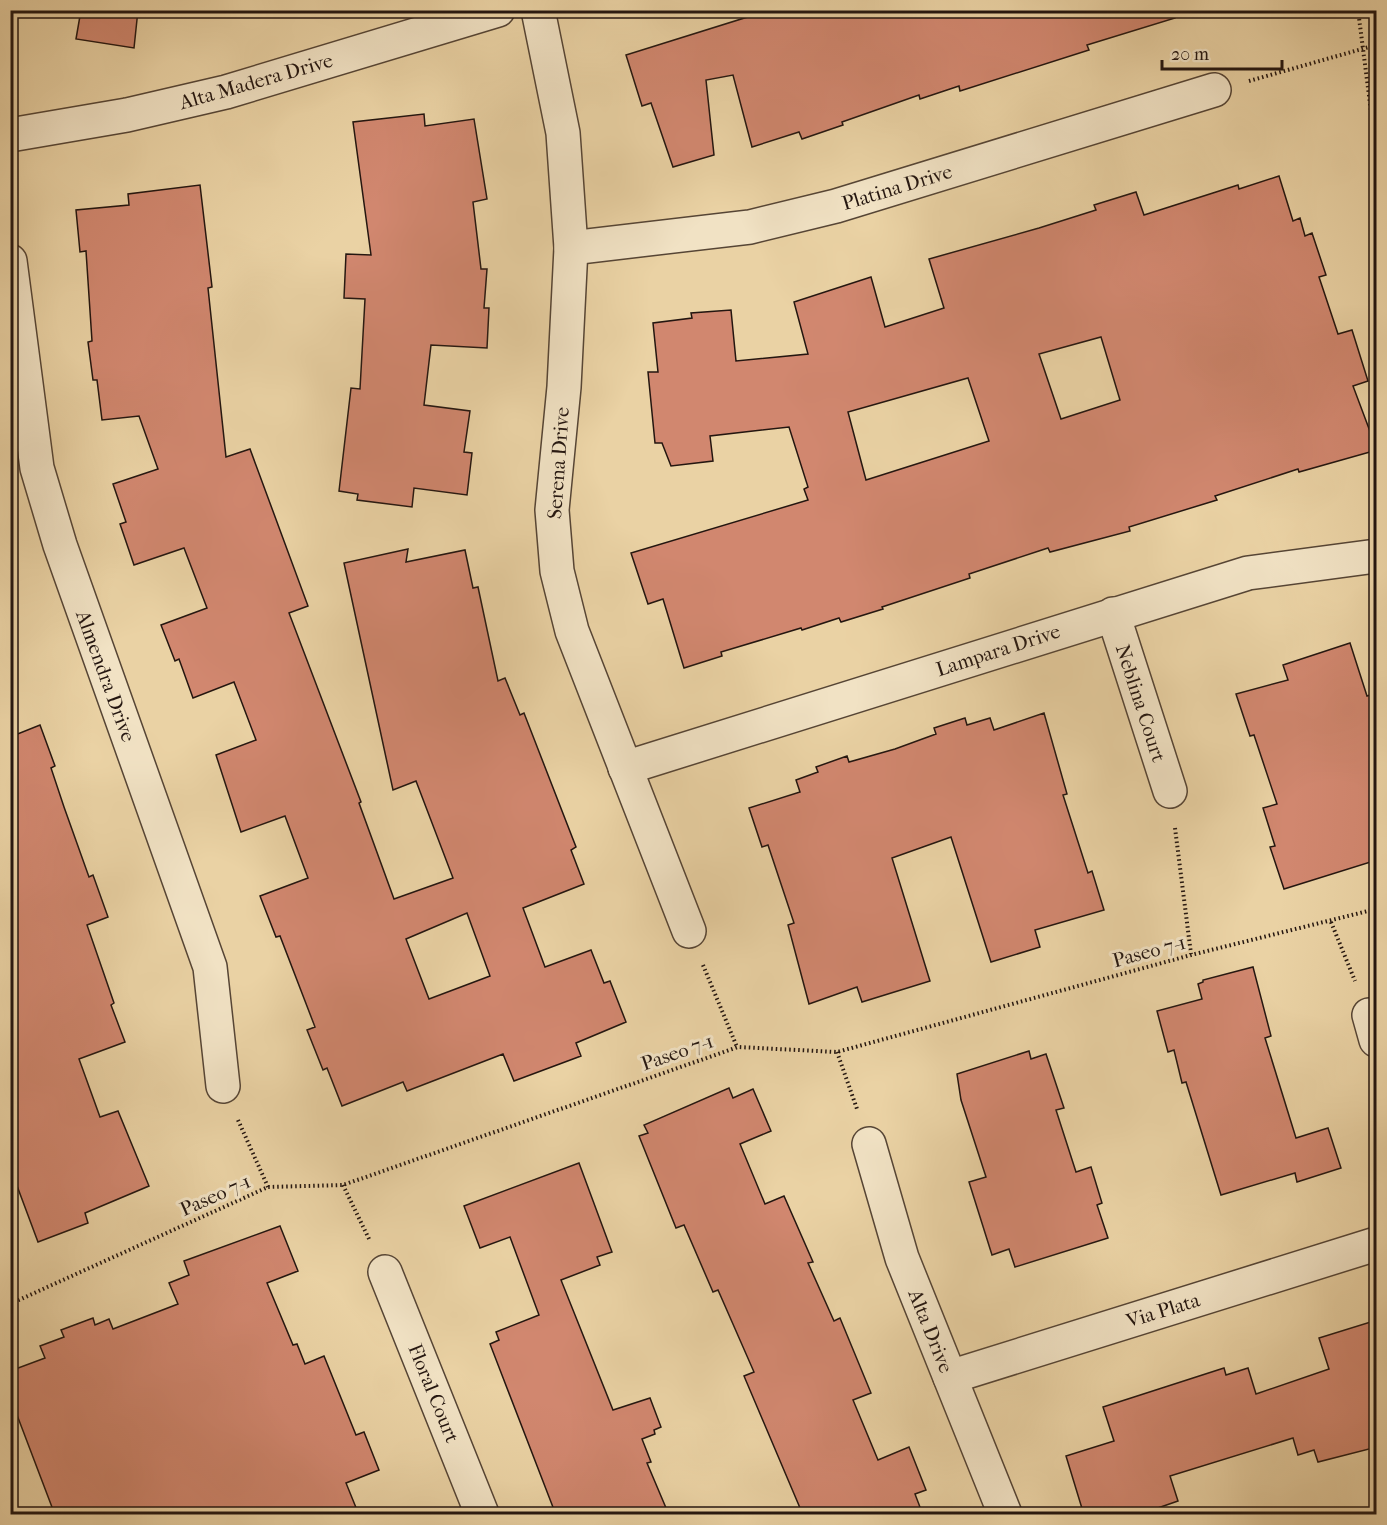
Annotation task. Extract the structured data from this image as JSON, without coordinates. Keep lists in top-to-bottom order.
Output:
{
  "streets": {
    "street": [
      "Alta Madera Drive",
      "Platina Drive",
      "Serena Drive",
      "Lampara Drive",
      "Almendra Drive",
      "Neblina Court",
      "Via Plata",
      "Alta Drive",
      "Floral Court"
    ],
    "path": ["Paseo 7-1"]
  },
  "crossings": [
    ["Platina Drive", "Serena Drive"],
    ["Serena Drive", "Lampara Drive"],
    ["Lampara Drive", "Neblina Court"],
    ["Via Plata", "Alta Drive"]
  ],
  "scale_bar": "20 m"
}
